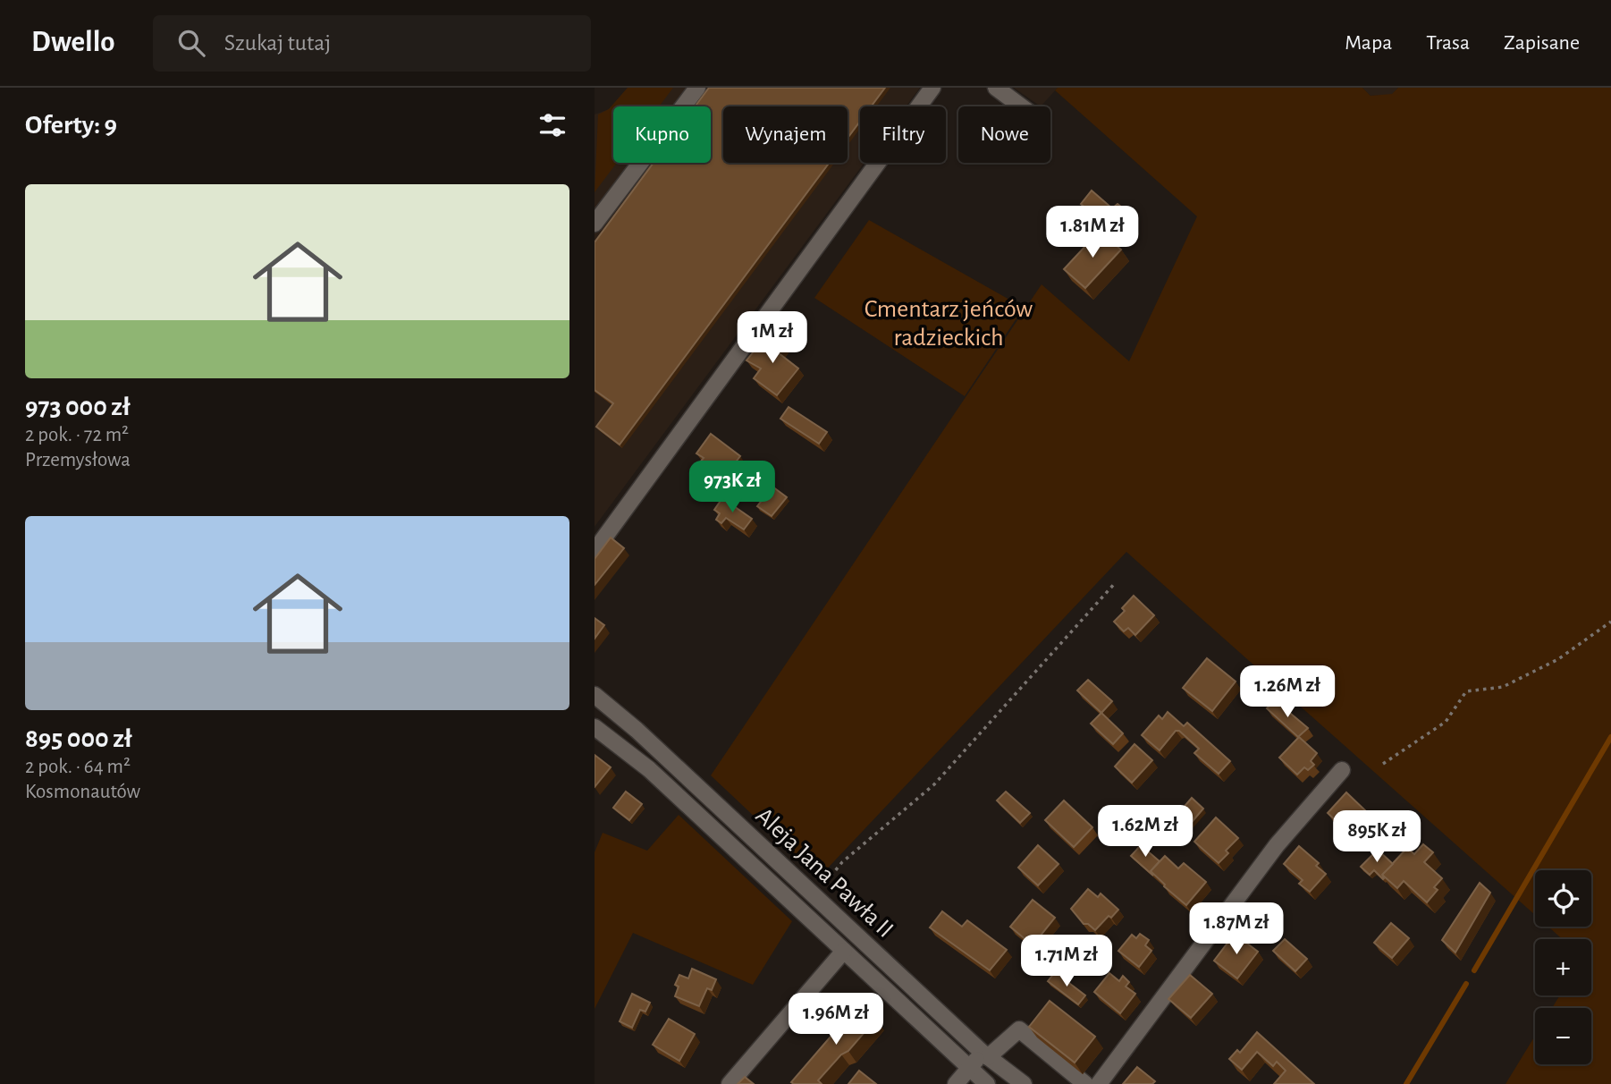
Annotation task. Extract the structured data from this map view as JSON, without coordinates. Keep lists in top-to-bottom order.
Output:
{
  "streets": {
    "street": ["Aleja Jana Pawła II"]
  },
  "parks": ["Cmentarz jeńców radzieckich"],
  "page": {
    "header": "Dwello",
    "search": "Szukaj tutaj",
    "nav": ["Mapa", "Trasa", "Zapisane"],
    "heading": "Oferty: 9",
    "chip": [
      "Kupno",
      "Wynajem",
      "Filtry",
      "Nowe"
    ],
    "list": [
      {
        "name": "973 000 zł",
        "note": "2 pok. · 72 m² · Przemysłowa"
      },
      {
        "name": "895 000 zł",
        "note": "2 pok. · 64 m² · Kosmonautów"
      }
    ],
    "price": [
      "1.81M zł",
      "1M zł",
      "973K zł",
      "1.26M zł",
      "1.62M zł",
      "895K zł",
      "1.87M zł",
      "1.71M zł",
      "1.96M zł"
    ],
    "map_buttons": ["+", "−"]
  }
}
